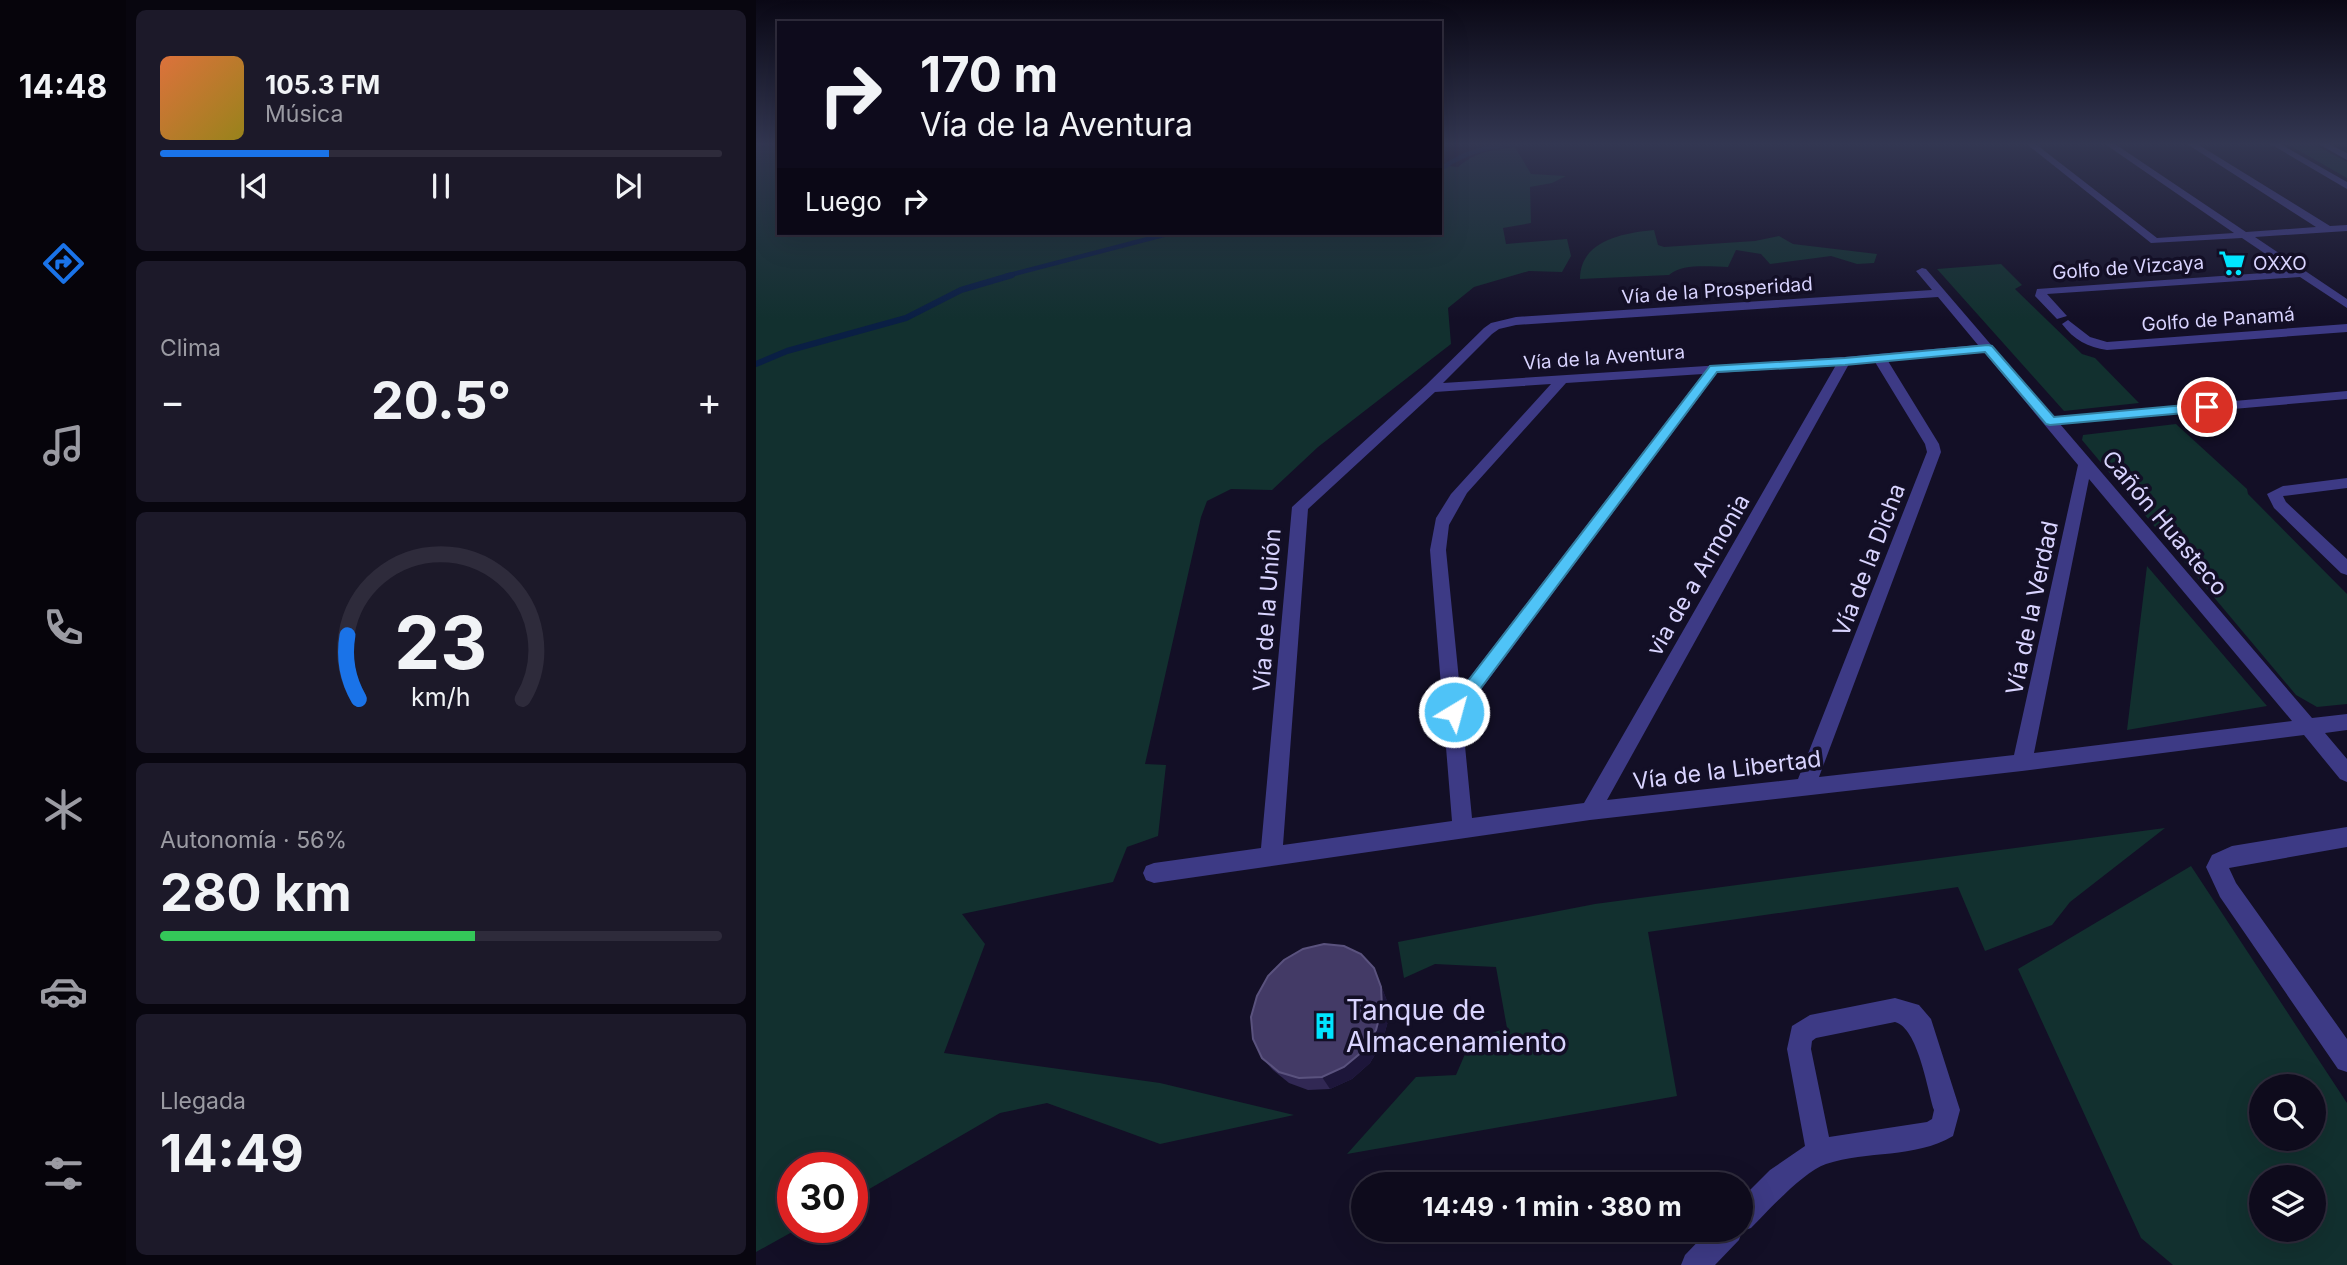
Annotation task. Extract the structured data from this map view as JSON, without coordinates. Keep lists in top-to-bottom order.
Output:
{
  "streets": {
    "street": [
      "Golfo de Vizcaya",
      "Vía de la Prosperidad",
      "Golfo de Panamá",
      "Vía de la Aventura",
      "Cañón Huasteco",
      "Vía de la Dicha",
      "via de a Armonia",
      "Vía de la Verdad",
      "Vía de la Unión",
      "Vía de la Libertad"
    ]
  },
  "crossings": [
    ["Golfo de Vizcaya", "Golfo de Panamá"],
    ["Vía de la Prosperidad", "Cañón Huasteco"],
    ["Vía de la Prosperidad", "Vía de la Unión"],
    ["Vía de la Aventura", "Cañón Huasteco"],
    ["Vía de la Aventura", "Vía de la Dicha"],
    ["Vía de la Aventura", "via de a Armonia"],
    ["Vía de la Aventura", "Vía de la Unión"],
    ["Cañón Huasteco", "Vía de la Verdad"],
    ["Cañón Huasteco", "Vía de la Libertad"],
    ["Vía de la Dicha", "Vía de la Libertad"],
    ["via de a Armonia", "Vía de la Libertad"],
    ["Vía de la Verdad", "Vía de la Libertad"],
    ["Vía de la Unión", "Vía de la Libertad"]
  ],
  "places": {
    "supermarket": ["OXXO"],
    "building": ["Tanque de Almacenamiento"]
  },
  "page": {
    "tabs": "14:48",
    "turn": ["170 m", "Vía de la Aventura"],
    "song": ["105.3 FM", "Música"],
    "then": "Luego",
    "tile": [
      "Clima",
      ["Autonomía · 56%", "280 km"],
      ["Llegada", "14:49"]
    ],
    "heat": ["−", "20.5°", "+"],
    "limit": "30",
    "trip": "14:49 · 1 min · 380 m",
    "gauge": ["23", "km/h"]
  }
}
